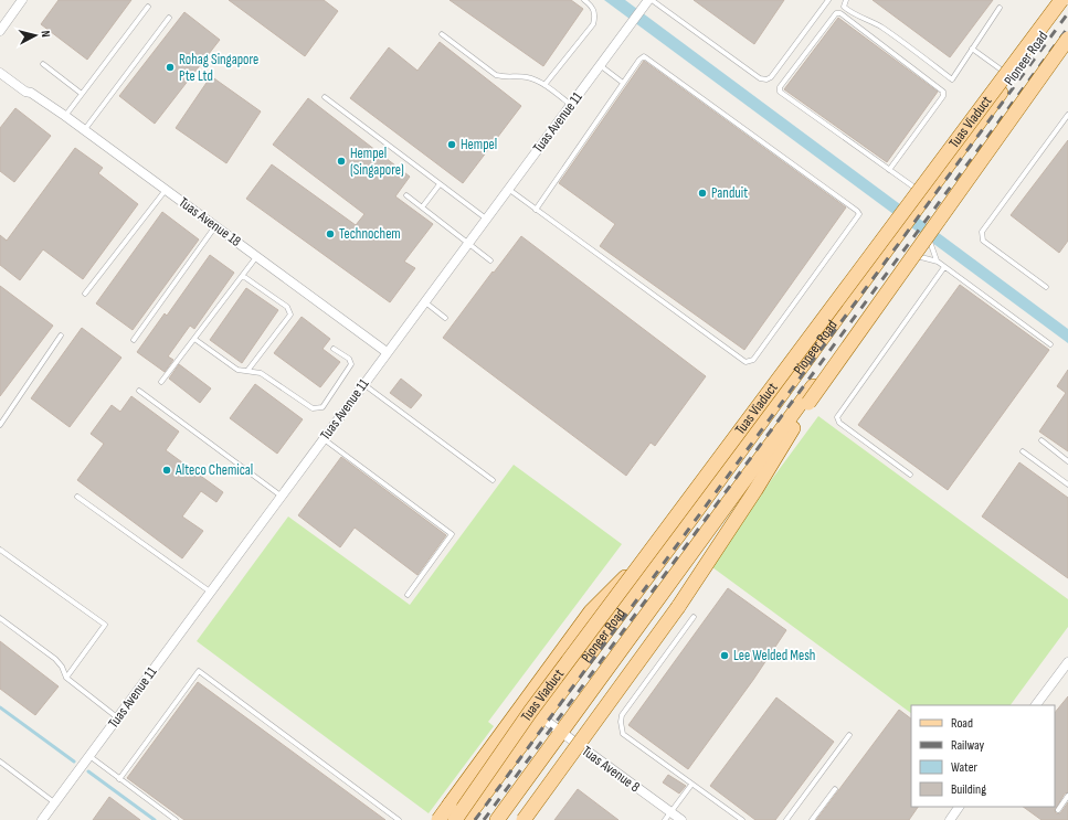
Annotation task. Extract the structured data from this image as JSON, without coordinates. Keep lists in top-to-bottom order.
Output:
{
  "streets": {
    "main road": ["Pioneer Road", "Tuas Viaduct"],
    "street": ["Tuas Avenue 11", "Tuas Avenue 18", "Tuas Avenue 8"]
  },
  "crossings": [
    ["Pioneer Road", "Tuas Avenue 8"],
    ["Tuas Avenue 11", "Tuas Avenue 18"]
  ],
  "places": [
    "Rohag Singapore Pte Ltd",
    "Hempel",
    "Hempel (Singapore)",
    "Panduit",
    "Technochem",
    "Alteco Chemical",
    "Lee Welded Mesh"
  ],
  "legend": [
    "Road",
    "Railway",
    "Water",
    "Building"
  ],
  "north": "right"
}
